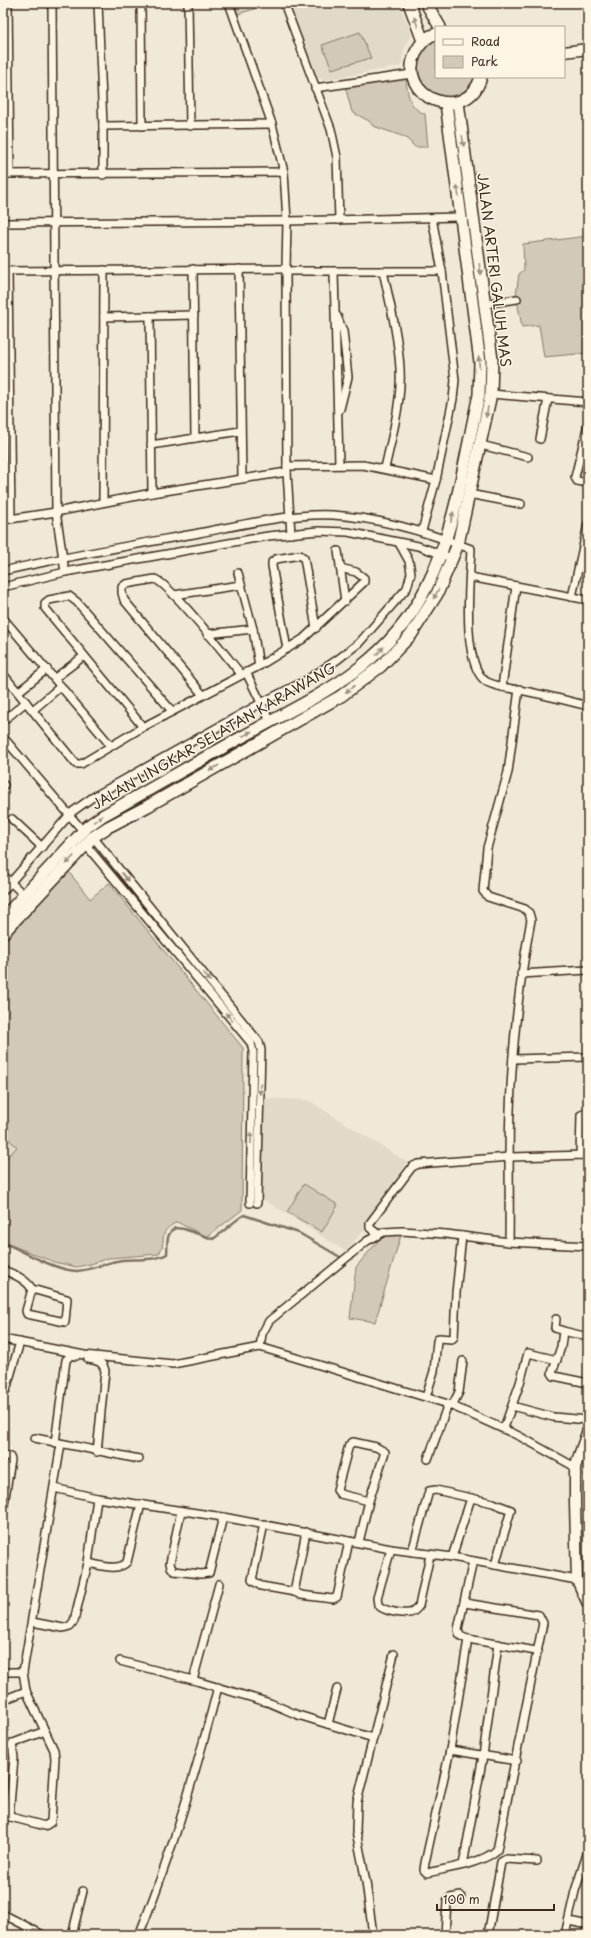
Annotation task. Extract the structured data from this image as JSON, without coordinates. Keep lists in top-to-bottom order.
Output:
{
  "streets": {
    "main road": ["JALAN ARTERI GALUH MAS", "JALAN LINGKAR SELATAN KARAWANG"]
  },
  "crossings": [
    ["JALAN ARTERI GALUH MAS", "JALAN LINGKAR SELATAN KARAWANG"]
  ],
  "one_way": ["JALAN ARTERI GALUH MAS"],
  "legend": ["Road", "Park"],
  "scale_bar": "100 m"
}
